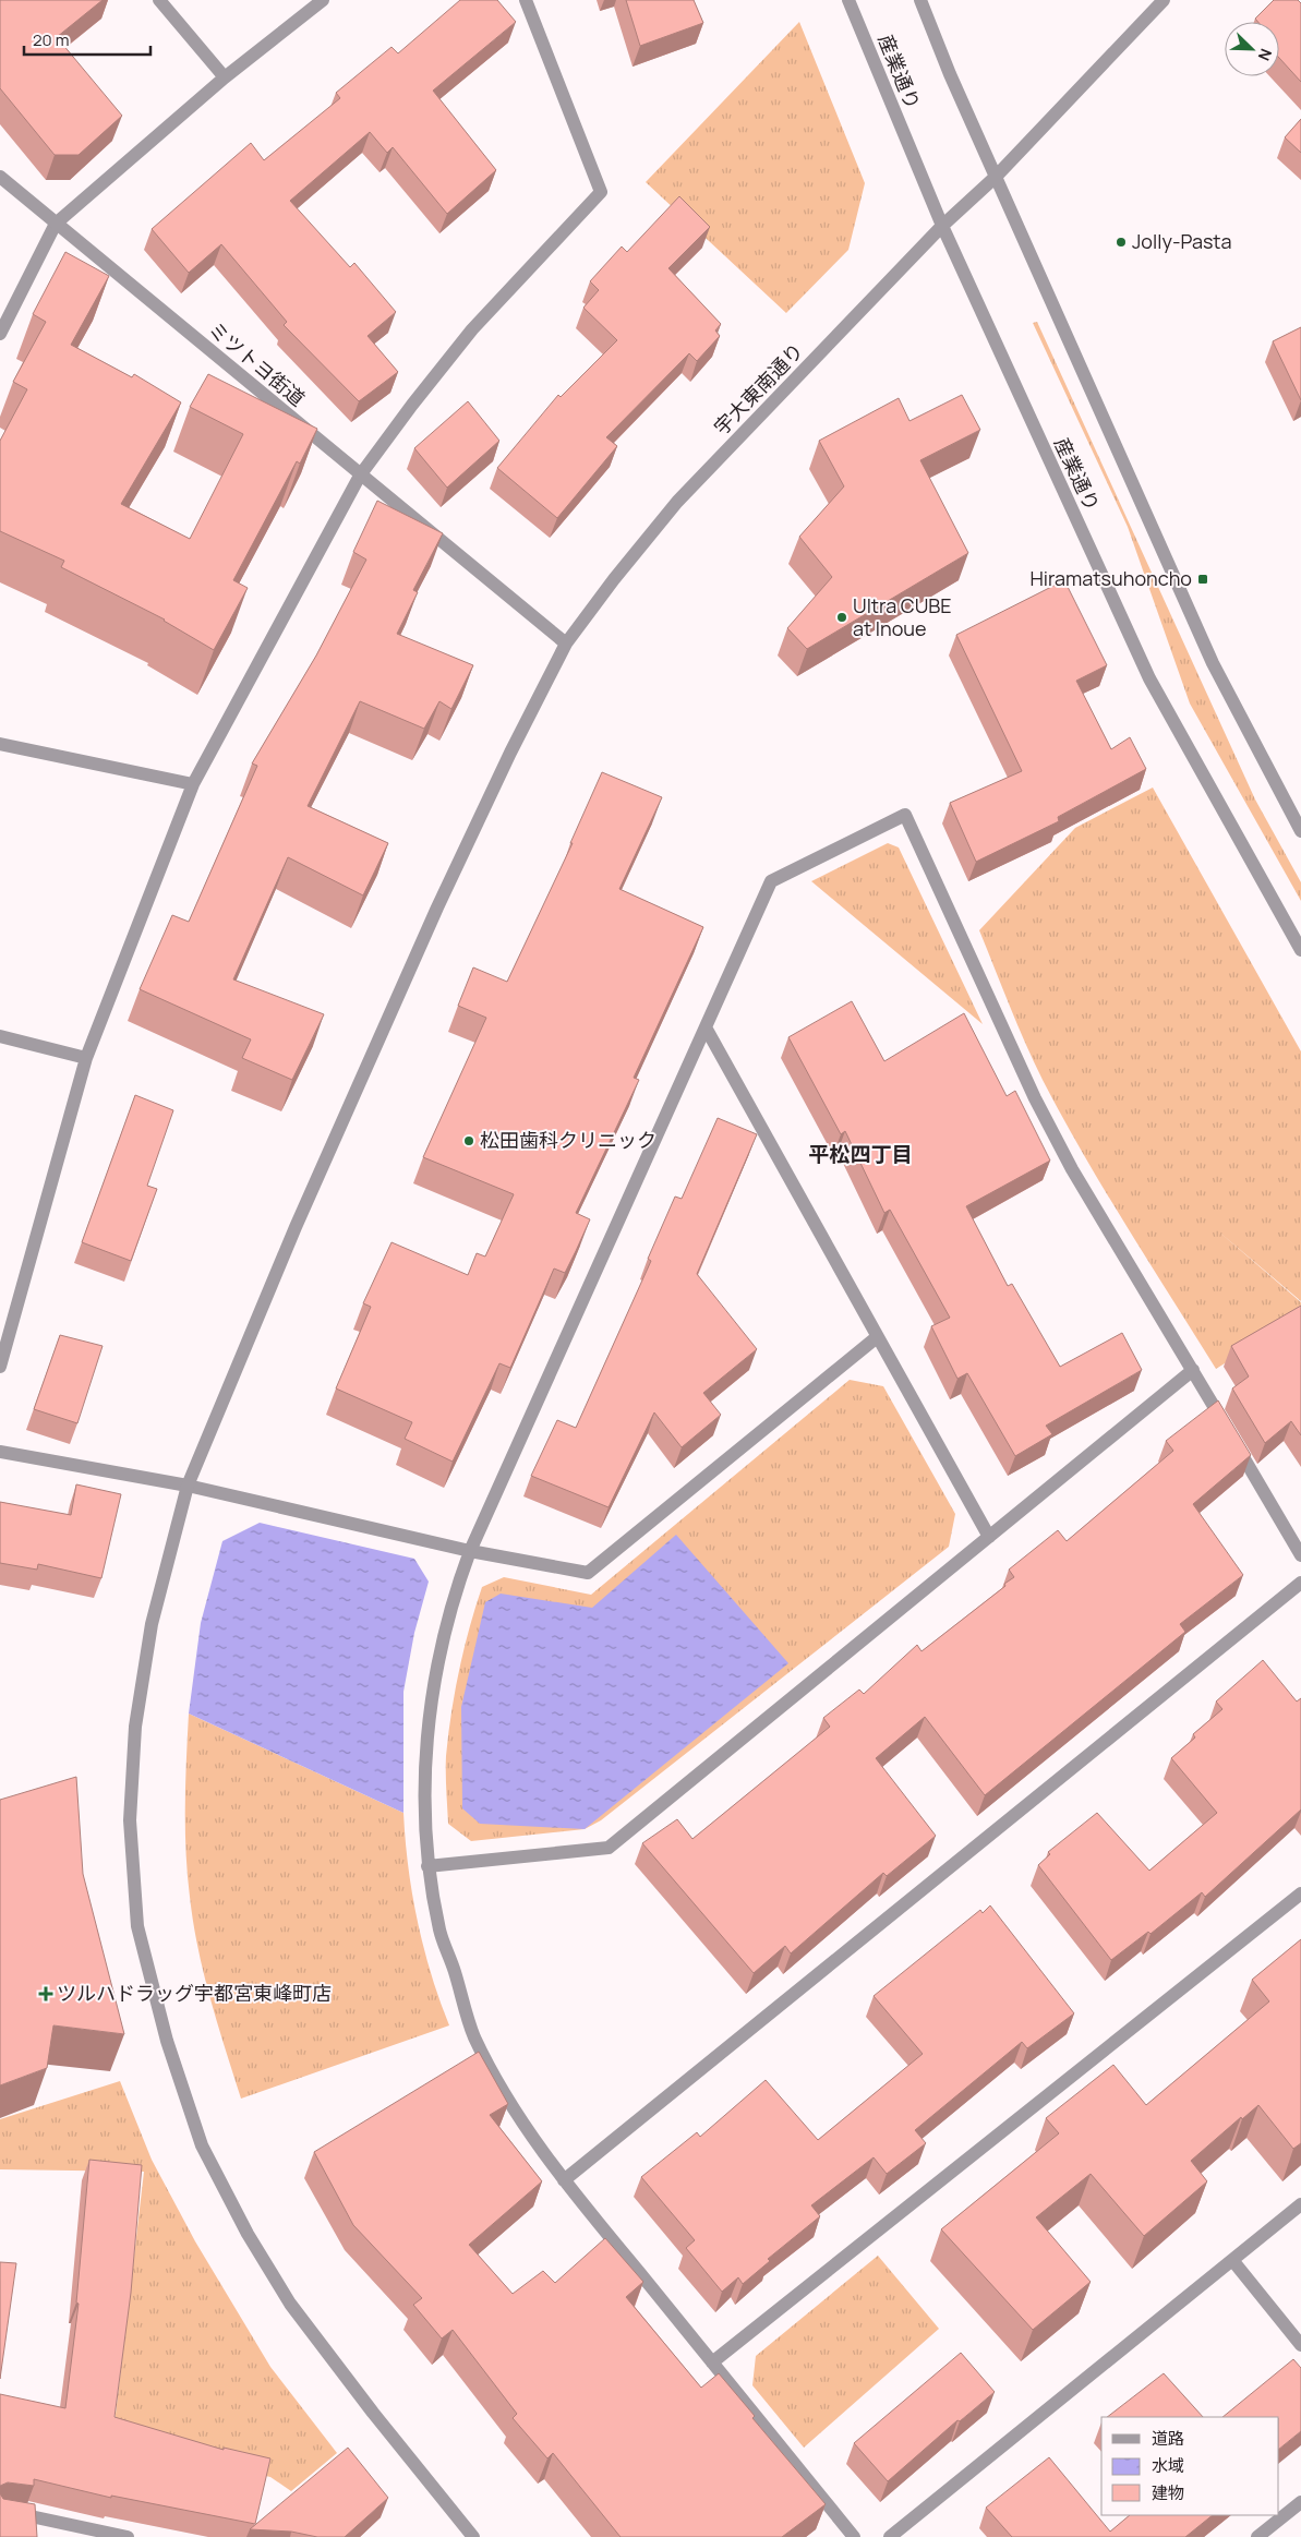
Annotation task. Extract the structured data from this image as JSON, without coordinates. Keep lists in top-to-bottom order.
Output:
{
  "streets": {
    "street": ["産業通り", "ミツトヨ街道", "宇大東南通り"]
  },
  "crossings": [
    ["産業通り", "宇大東南通り"],
    ["ミツトヨ街道", "宇大東南通り"]
  ],
  "districts": ["平松四丁目"],
  "places": {
    "other": ["Jolly-Pasta", "Ultra CUBE at Inoue", "松田歯科クリニック"],
    "transit": ["Hiramatsuhoncho"],
    "health": ["ツルハドラッグ宇都宮東峰町店"]
  },
  "legend": ["道路", "水域", "建物"],
  "scale_bar": "20 m",
  "north": "bottom right"
}
